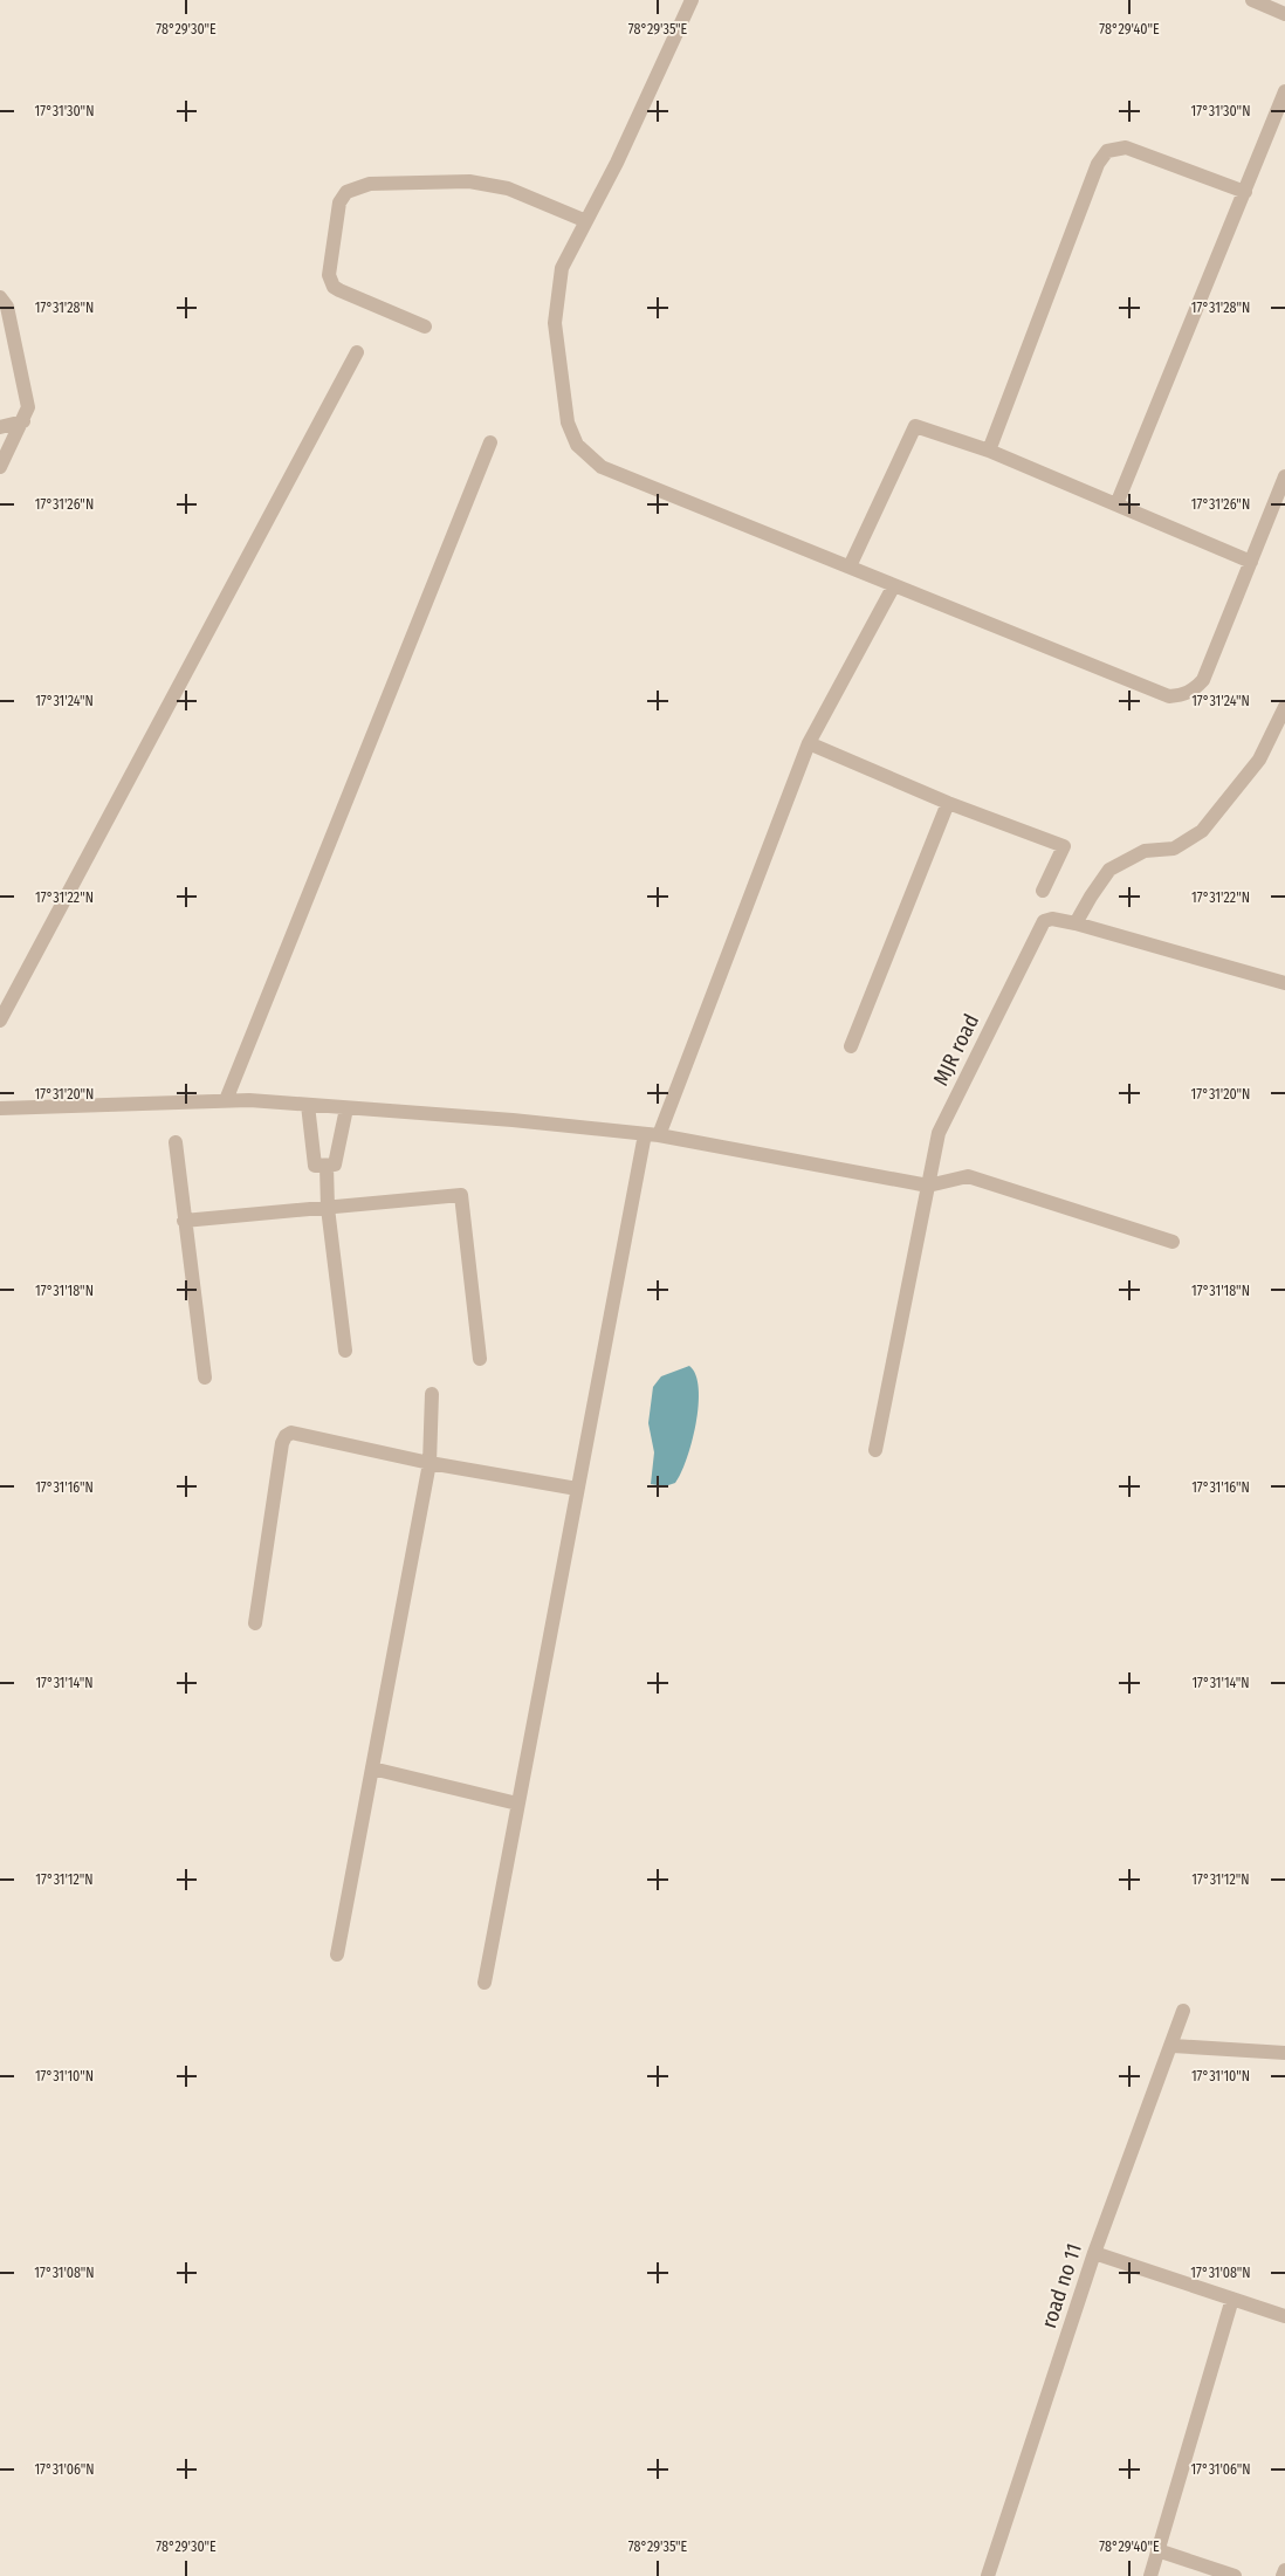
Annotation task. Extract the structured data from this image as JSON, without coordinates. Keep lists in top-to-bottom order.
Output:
{
  "streets": {
    "street": ["MJR road", "road no 11"]
  },
  "coordinates": [
    "78°29'30\"E",
    "78°29'35\"E",
    "78°29'40\"E",
    "17°31'30\"N",
    "17°31'28\"N",
    "17°31'26\"N",
    "17°31'24\"N",
    "17°31'22\"N",
    "17°31'20\"N",
    "17°31'18\"N",
    "17°31'16\"N",
    "17°31'14\"N",
    "17°31'12\"N",
    "17°31'10\"N",
    "17°31'08\"N",
    "17°31'06\"N"
  ]
}
